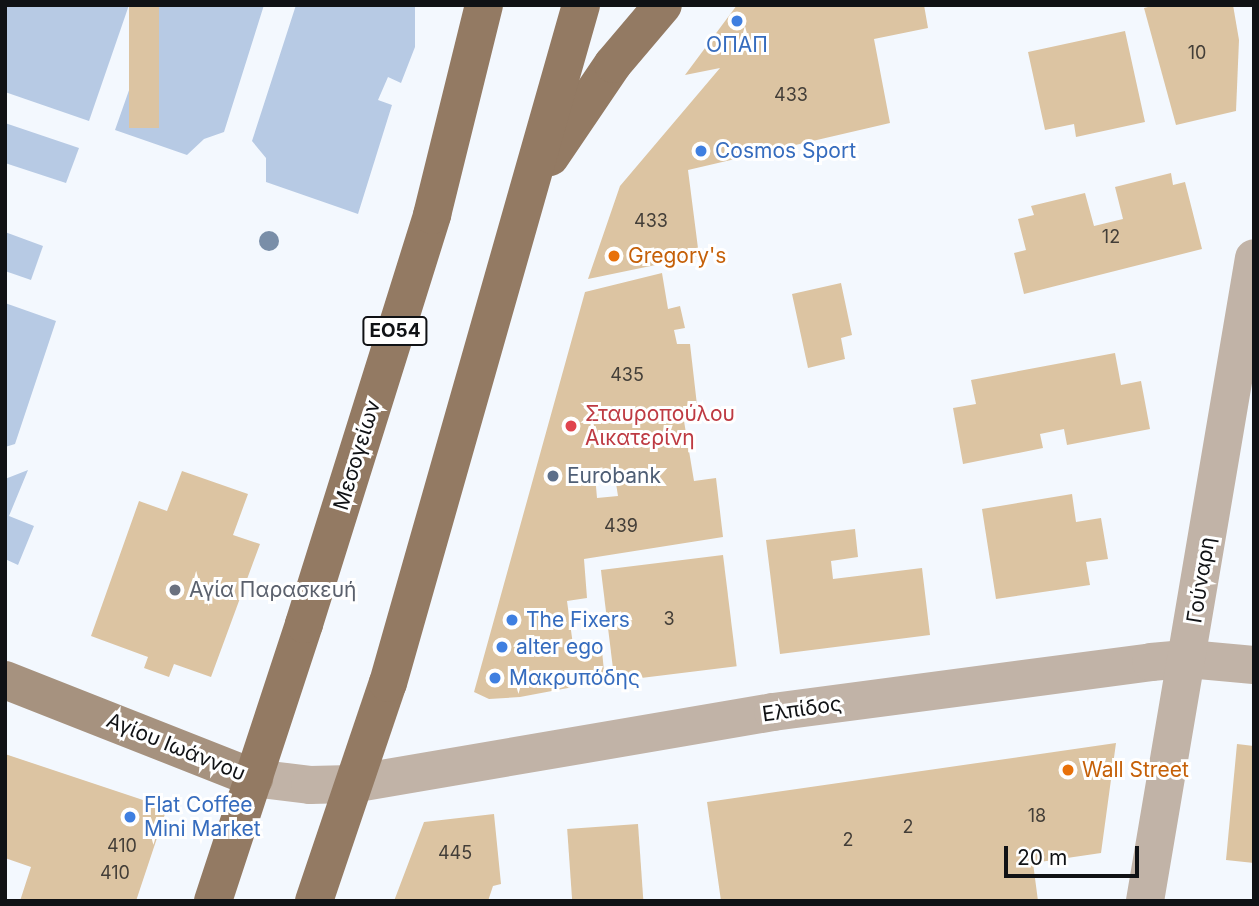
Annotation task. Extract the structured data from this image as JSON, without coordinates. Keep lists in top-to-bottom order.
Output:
{
  "streets": {
    "main road": ["ΕΟ54", "Μεσογείων"],
    "street": ["Γούναρη", "Ελπίδος", "Αγίου Ιωάννου"]
  },
  "crossings": [
    ["Μεσογείων", "Αγίου Ιωάννου"],
    ["Γούναρη", "Ελπίδος"],
    ["Ελπίδος", "Αγίου Ιωάννου"]
  ],
  "places": [
    "ΟΠΑΠ",
    "Cosmos Sport",
    "Gregory's",
    "Σταυροπούλου Αικατερίνη",
    "Eurobank",
    "Αγία Παρασκευή",
    "The Fixers",
    "alter ego",
    "Μακρυπόδης",
    "Wall Street",
    "Flat Coffee Mini Market"
  ],
  "house_numbers": [
    "10",
    "433",
    "433",
    "12",
    "435",
    "439",
    "3",
    "18",
    "2",
    "2",
    "410",
    "445",
    "410"
  ],
  "scale_bar": "20 m"
}
